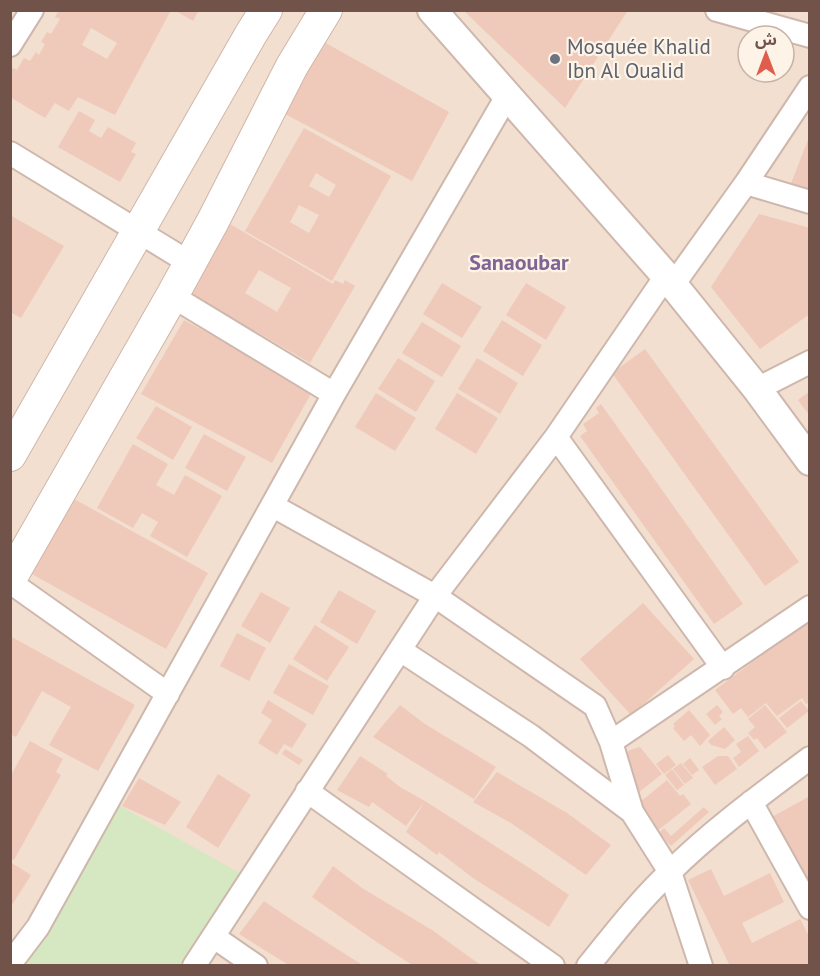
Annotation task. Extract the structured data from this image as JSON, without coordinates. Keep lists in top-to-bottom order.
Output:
{
  "districts": ["Sanaoubar"],
  "places": ["Mosquée Khalid Ibn Al Oualid"],
  "north": "top"
}
